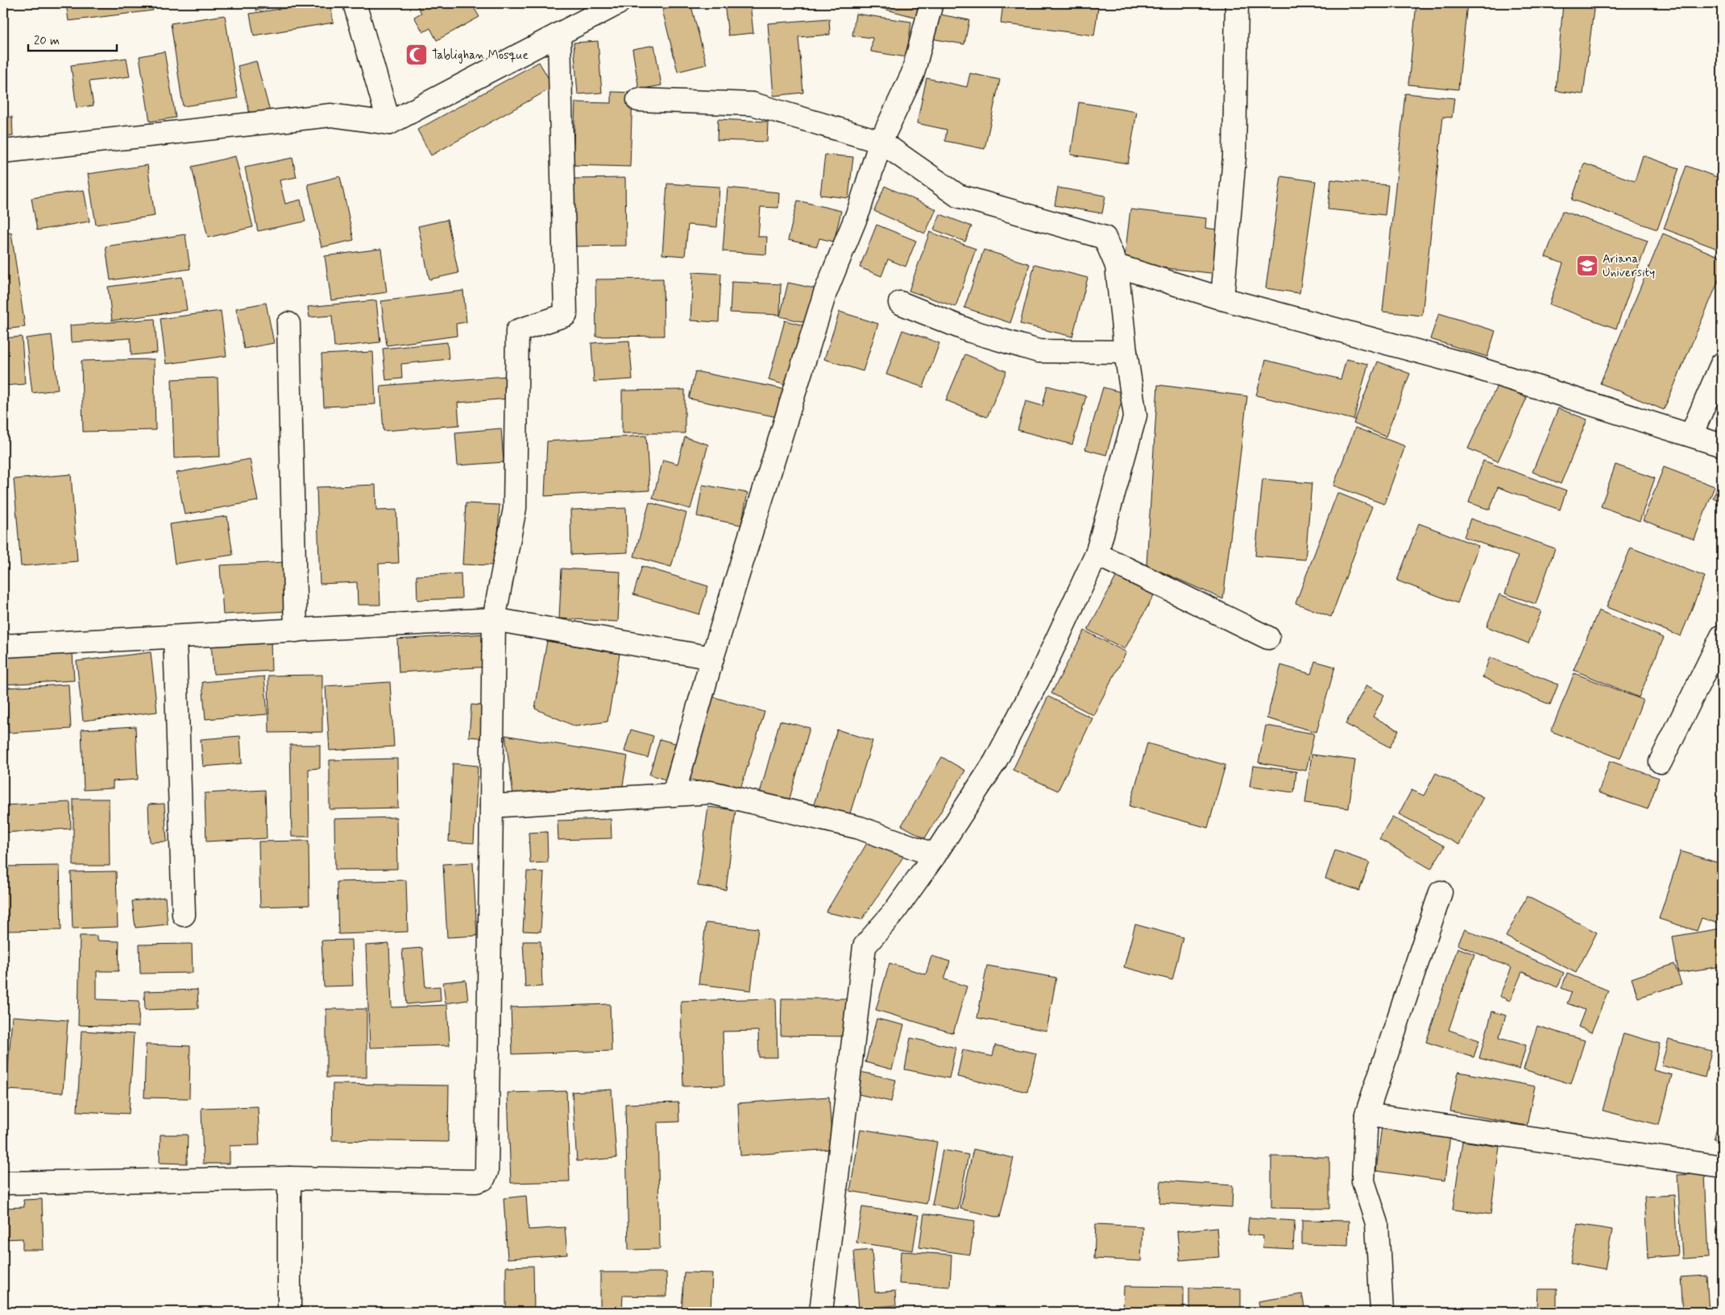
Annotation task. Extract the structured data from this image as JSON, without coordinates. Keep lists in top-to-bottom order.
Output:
{
  "places": {
    "mosque": ["Tablighan Mosque"],
    "school or university": ["Ariana University"]
  },
  "scale_bar": "20 m"
}
